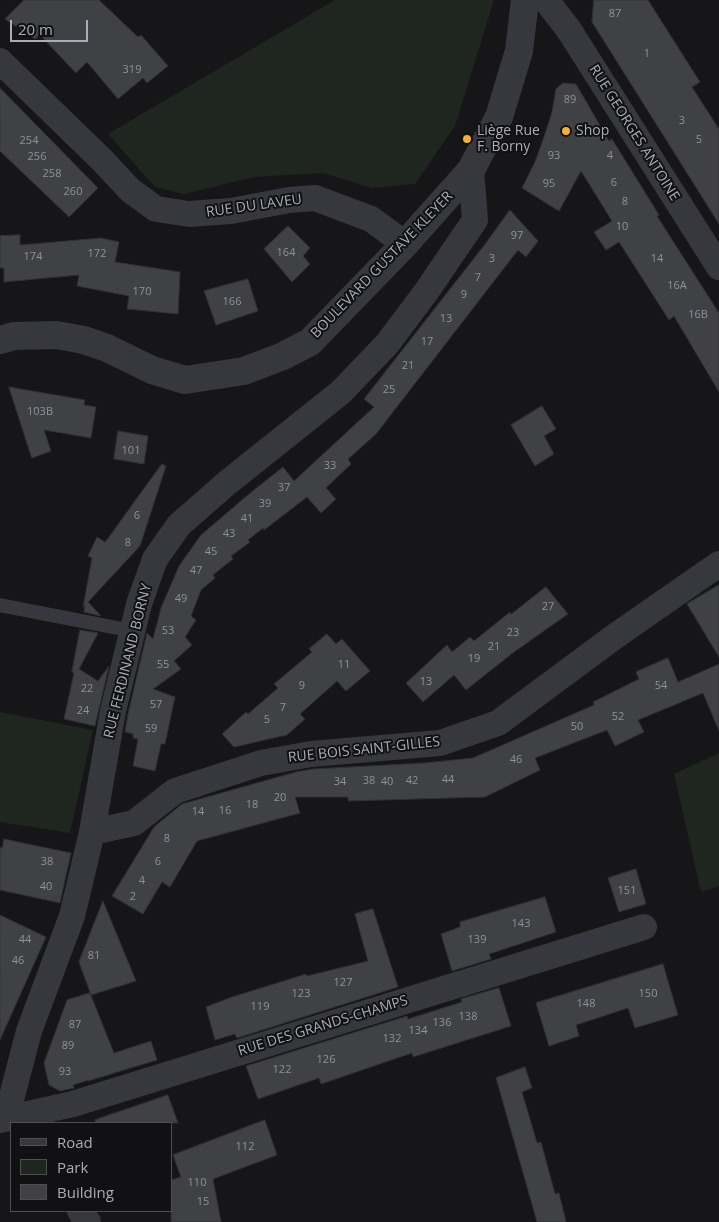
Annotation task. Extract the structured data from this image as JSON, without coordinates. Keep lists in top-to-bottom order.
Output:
{
  "streets": {
    "street": [
      "RUE GEORGES ANTOINE",
      "RUE DU LAVEU",
      "BOULEVARD GUSTAVE KLEYER",
      "RUE FERDINAND BORNY",
      "RUE BOIS SAINT-GILLES",
      "RUE DES GRANDS-CHAMPS"
    ]
  },
  "crossings": [
    ["RUE DU LAVEU", "BOULEVARD GUSTAVE KLEYER"],
    ["BOULEVARD GUSTAVE KLEYER", "RUE FERDINAND BORNY"],
    ["RUE FERDINAND BORNY", "RUE BOIS SAINT-GILLES"],
    ["RUE FERDINAND BORNY", "RUE DES GRANDS-CHAMPS"]
  ],
  "places": ["Shop", "Liège Rue F. Borny"],
  "house_numbers": [
    "87",
    "1",
    "319",
    "89",
    "3",
    "5",
    "254",
    "93",
    "4",
    "256",
    "258",
    "6",
    "95",
    "260",
    "8",
    "10",
    "97",
    "164",
    "172",
    "174",
    "3",
    "14",
    "7",
    "16A",
    "170",
    "9",
    "166",
    "16B",
    "13",
    "17",
    "21",
    "25",
    "103B",
    "101",
    "33",
    "37",
    "39",
    "6",
    "41",
    "43",
    "8",
    "45",
    "47",
    "49",
    "27",
    "53",
    "23",
    "21",
    "19",
    "55",
    "11",
    "13",
    "9",
    "54",
    "22",
    "57",
    "7",
    "24",
    "52",
    "5",
    "50",
    "59",
    "46",
    "44",
    "38",
    "42",
    "34",
    "40",
    "20",
    "18",
    "16",
    "14",
    "8",
    "38",
    "6",
    "4",
    "40",
    "151",
    "2",
    "143",
    "44",
    "139",
    "81",
    "46",
    "127",
    "123",
    "150",
    "148",
    "119",
    "138",
    "136",
    "87",
    "134",
    "132",
    "89",
    "126",
    "122",
    "93",
    "112",
    "110",
    "15"
  ],
  "legend": ["Road", "Park", "Building"],
  "scale_bar": "20 m"
}
